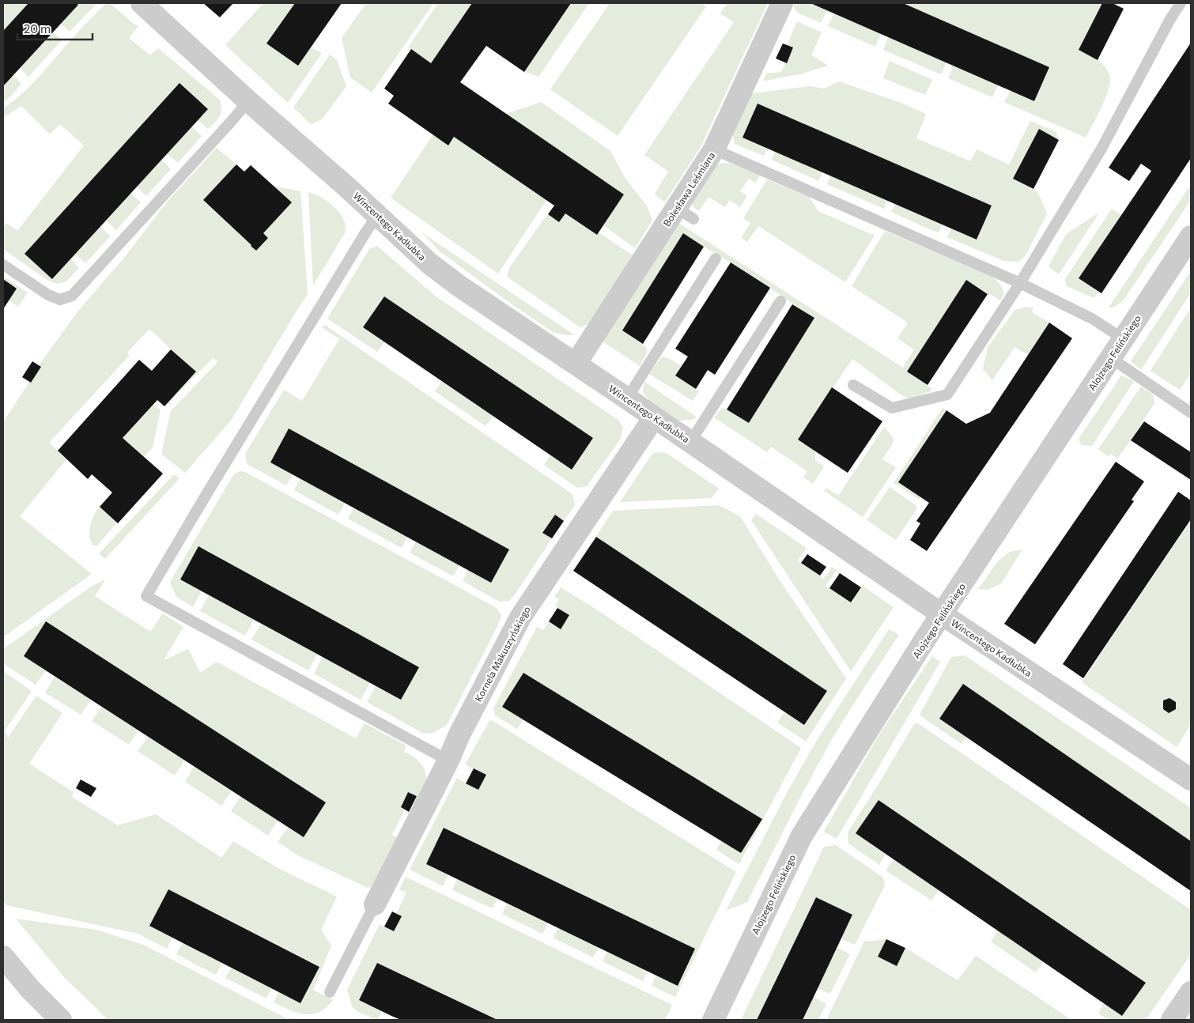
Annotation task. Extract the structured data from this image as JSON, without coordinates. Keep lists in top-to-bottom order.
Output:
{
  "streets": {
    "street": [
      "Bolesława Leśmiana",
      "Wincentego Kadłubka",
      "Alojzego Felińskiego",
      "Kornela Makuszyńskiego"
    ]
  },
  "crossings": [
    ["Bolesława Leśmiana", "Wincentego Kadłubka"],
    ["Wincentego Kadłubka", "Alojzego Felińskiego"],
    ["Wincentego Kadłubka", "Kornela Makuszyńskiego"]
  ],
  "scale_bar": "20 m"
}
